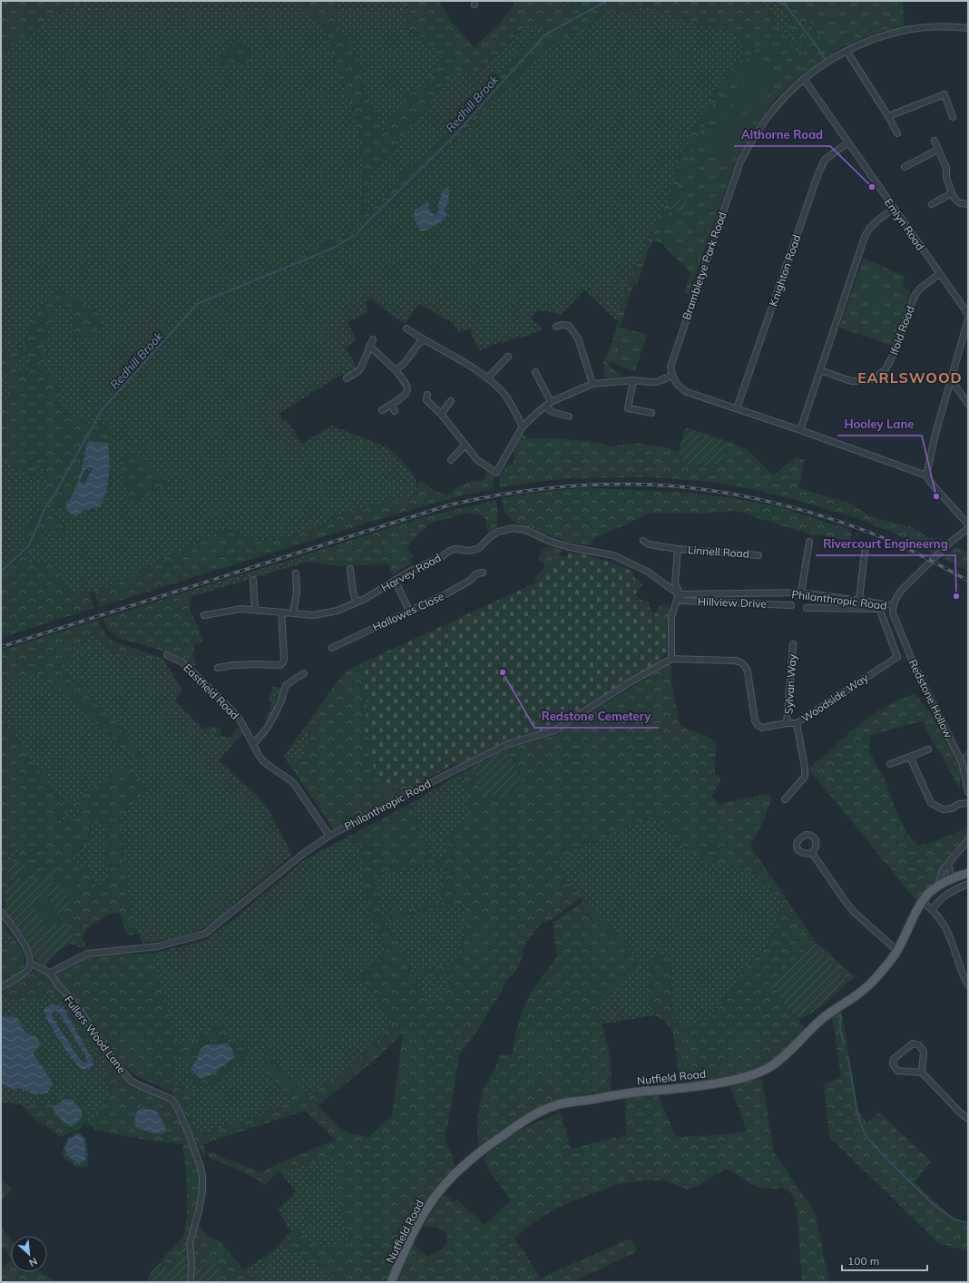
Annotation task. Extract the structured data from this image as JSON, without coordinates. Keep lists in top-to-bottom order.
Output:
{
  "streets": {
    "main road": ["Nutfield Road"],
    "street": [
      "Emlyn Road",
      "Brambletye Park Road",
      "Knighton Road",
      "Ifold Road",
      "Linnell Road",
      "Harvey Road",
      "Philanthropic Road",
      "Hillview Drive",
      "Hallowes Close",
      "Sylvan Way",
      "Eastfield Road",
      "Woodside Way",
      "Redstone Hollow",
      "Fullers Wood Lane"
    ]
  },
  "crossings": [
    ["Emlyn Road", "Brambletye Park Road"],
    ["Emlyn Road", "Knighton Road"],
    ["Emlyn Road", "Ifold Road"],
    ["Linnell Road", "Harvey Road"],
    ["Linnell Road", "Philanthropic Road"],
    ["Linnell Road", "Hillview Drive"],
    ["Harvey Road", "Philanthropic Road"],
    ["Harvey Road", "Hillview Drive"],
    ["Philanthropic Road", "Hillview Drive"],
    ["Philanthropic Road", "Sylvan Way"],
    ["Philanthropic Road", "Eastfield Road"],
    ["Philanthropic Road", "Woodside Way"],
    ["Philanthropic Road", "Redstone Hollow"],
    ["Philanthropic Road", "Fullers Wood Lane"],
    ["Sylvan Way", "Woodside Way"]
  ],
  "districts": ["EARLSWOOD"],
  "water": ["Redhill Brook"],
  "places": [
    "Althorne Road",
    "Hooley Lane",
    "Rivercourt Engineerng",
    "Redstone Cemetery"
  ],
  "scale_bar": "100 m",
  "north": "bottom right"
}
